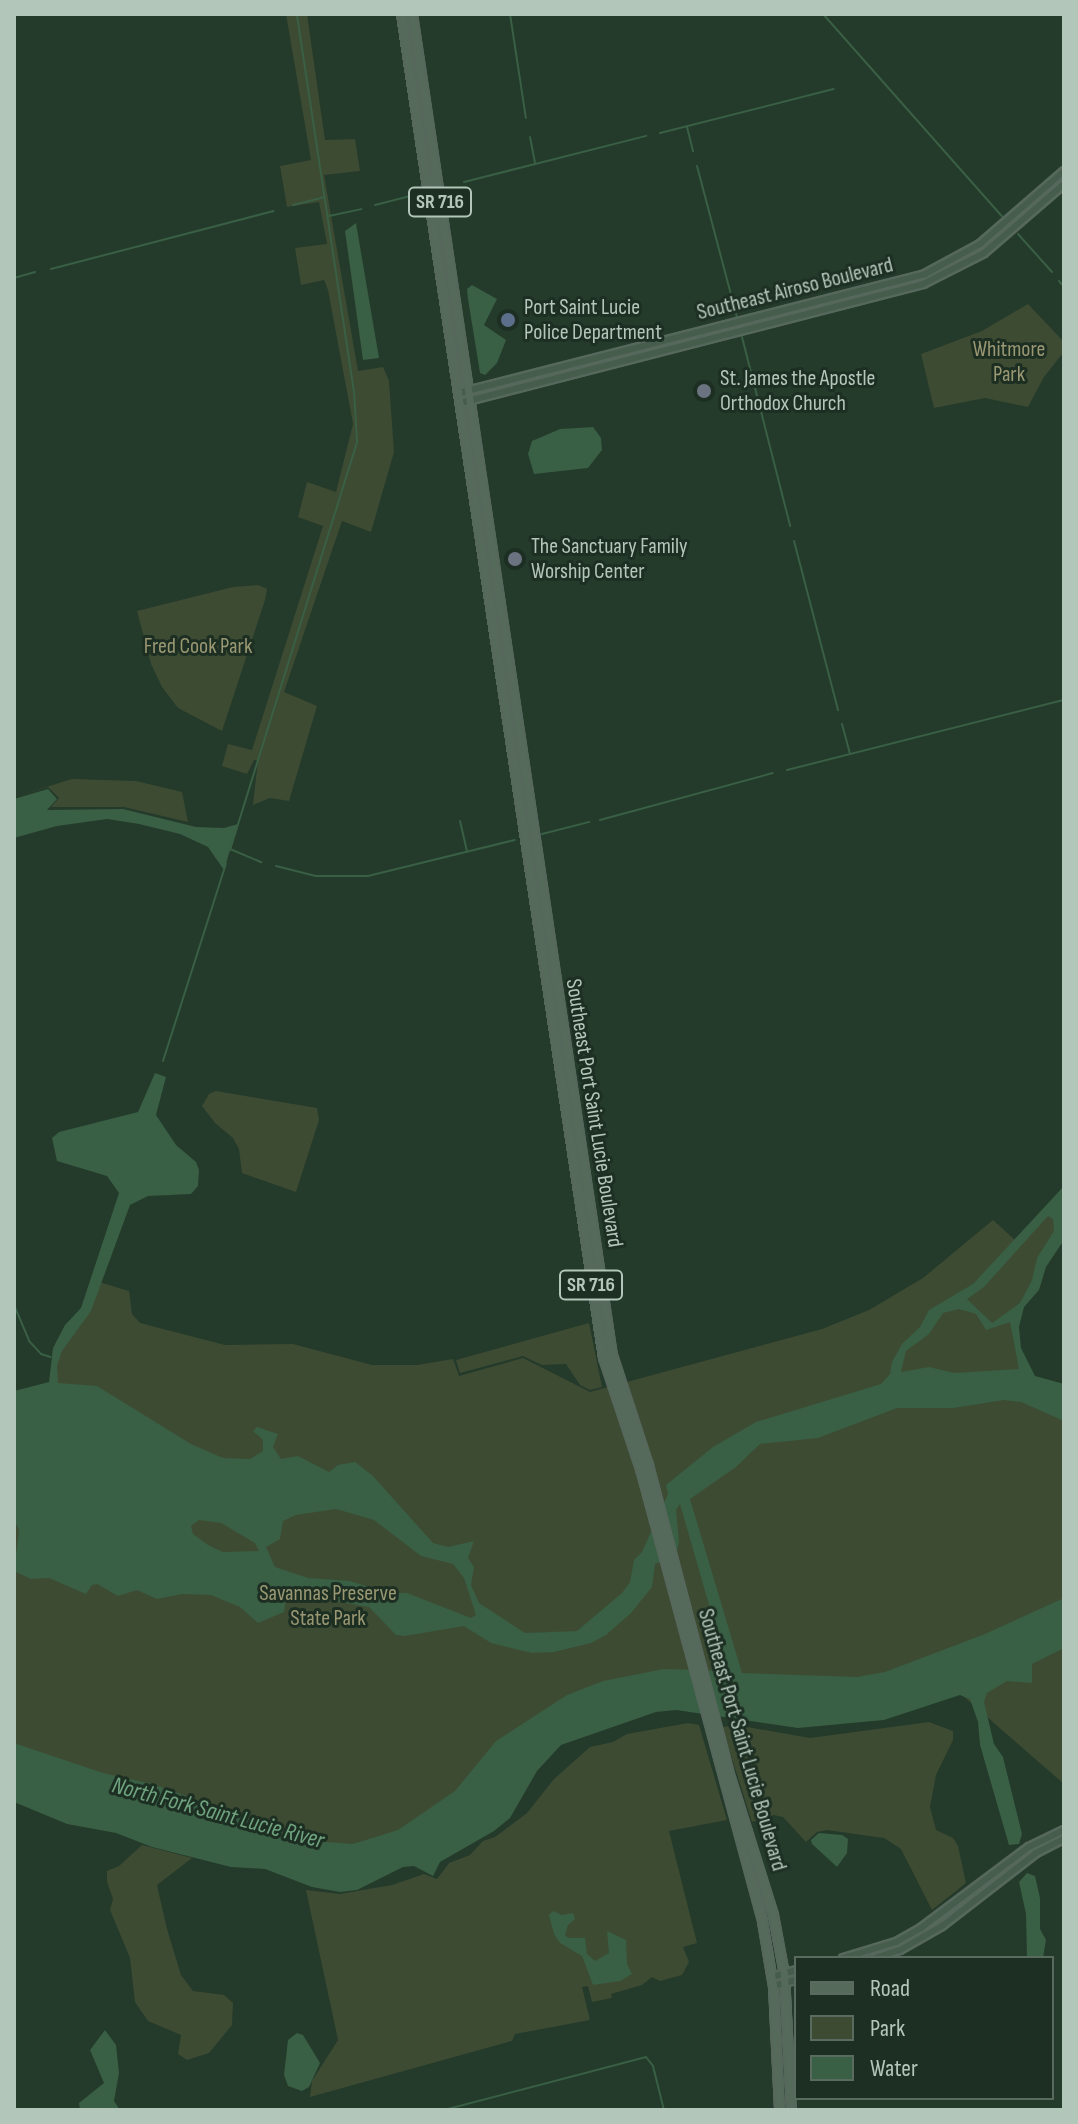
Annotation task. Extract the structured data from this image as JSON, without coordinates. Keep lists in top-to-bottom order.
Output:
{
  "streets": {
    "main road": ["SR 716", "Southeast Airoso Boulevard", "Southeast Port Saint Lucie Boulevard"]
  },
  "crossings": [
    ["SR 716", "Southeast Airoso Boulevard"],
    ["SR 716", "Southeast Port Saint Lucie Boulevard"],
    ["Southeast Airoso Boulevard", "Southeast Port Saint Lucie Boulevard"]
  ],
  "water": ["North Fork Saint Lucie River"],
  "parks": ["Whitmore Park", "Fred Cook Park", "Savannas Preserve State Park"],
  "places": ["Port Saint Lucie Police Department", "St. James the Apostle Orthodox Church", "The Sanctuary Family Worship Center"],
  "legend": ["Road", "Park", "Water"]
}
